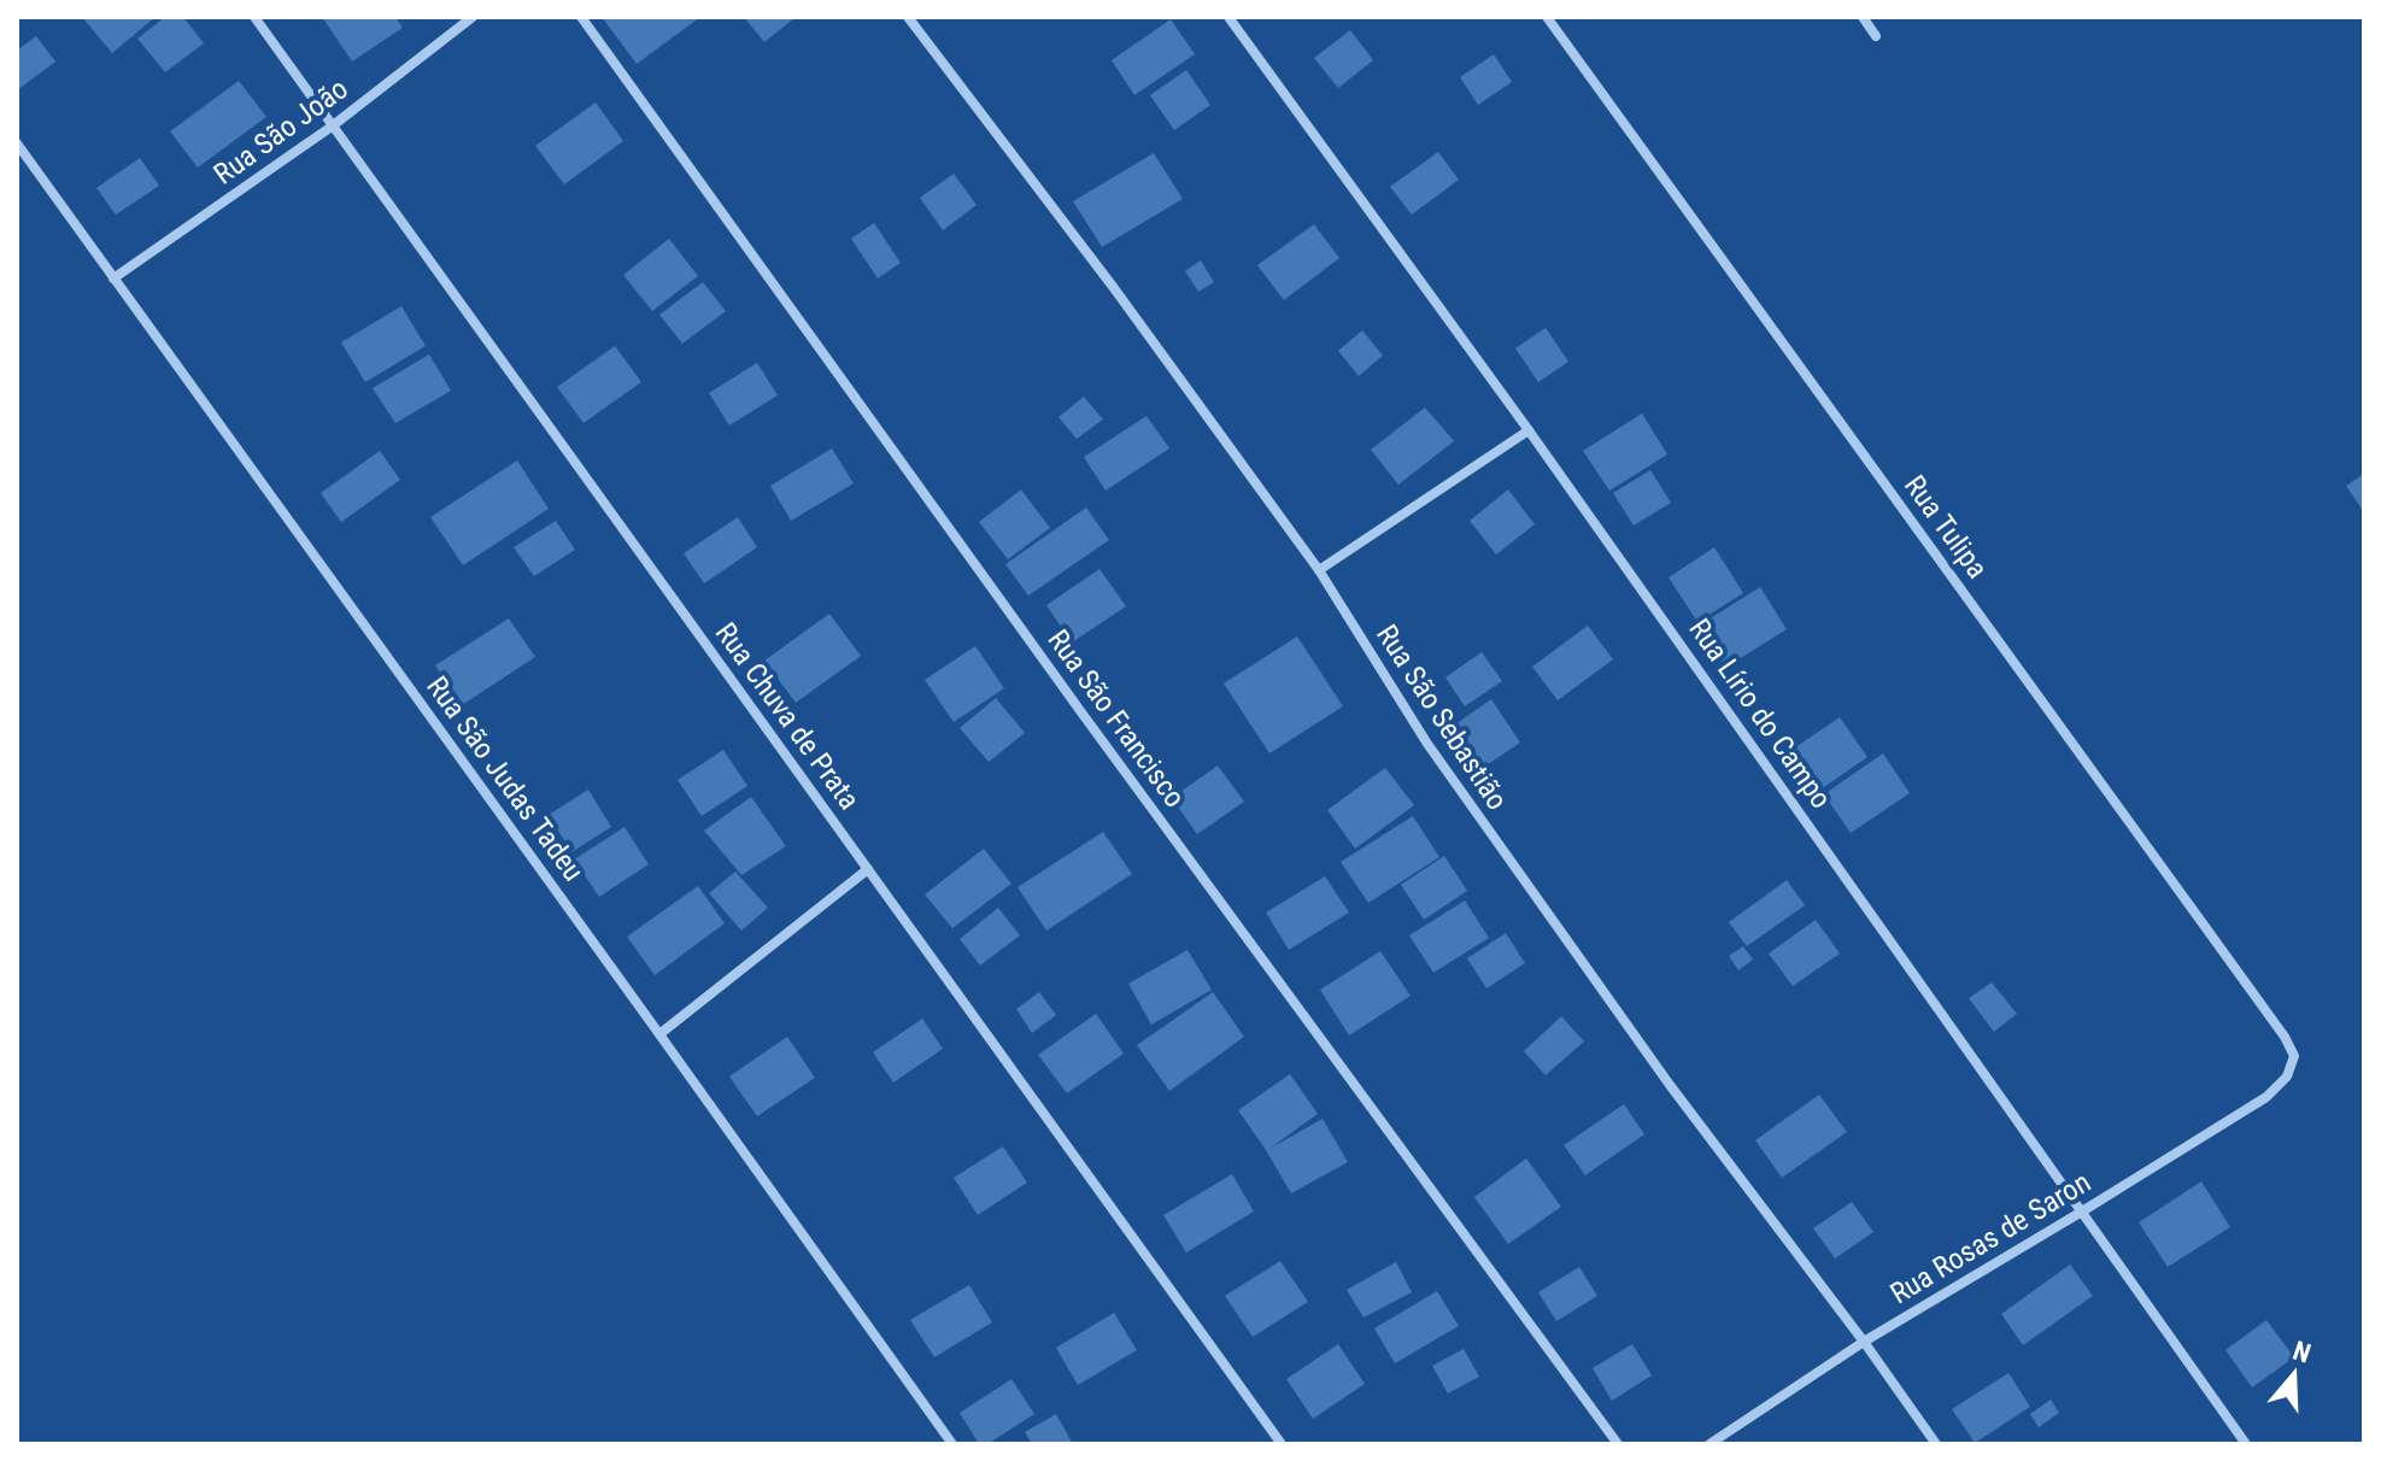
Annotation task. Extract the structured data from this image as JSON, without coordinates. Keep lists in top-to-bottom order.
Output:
{
  "streets": {
    "street": [
      "Rua São João",
      "Rua Tulipa",
      "Rua Lírio do Campo",
      "Rua Chuva de Prata",
      "Rua São Sebastião",
      "Rua São Francisco",
      "Rua São Judas Tadeu",
      "Rua Rosas de Saron"
    ]
  },
  "crossings": [
    ["Rua São João", "Rua Chuva de Prata"],
    ["Rua São João", "Rua São Judas Tadeu"],
    ["Rua Tulipa", "Rua Rosas de Saron"],
    ["Rua Lírio do Campo", "Rua Rosas de Saron"],
    ["Rua São Sebastião", "Rua Rosas de Saron"]
  ],
  "north": "top"
}
